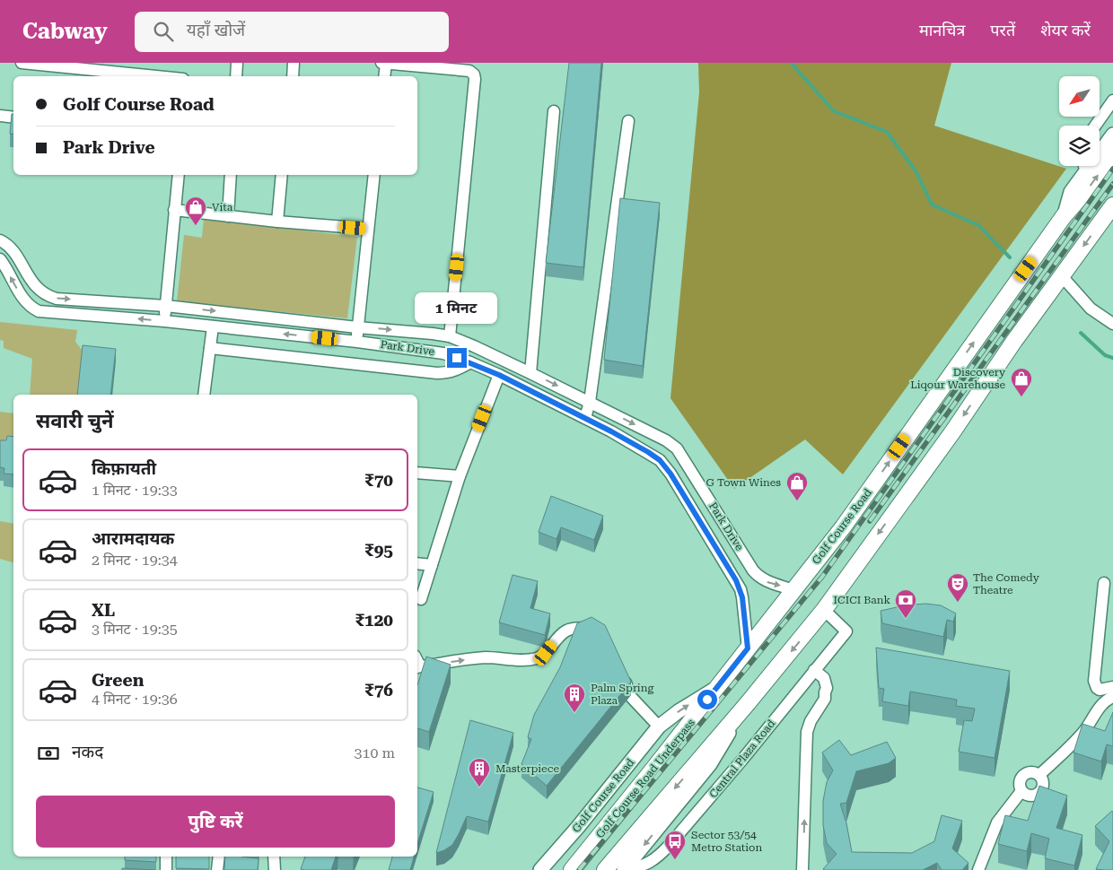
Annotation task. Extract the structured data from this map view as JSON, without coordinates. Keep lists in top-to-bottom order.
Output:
{
  "streets": {
    "main road": ["Golf Course Road", "Golf Course Road Underpass"],
    "street": ["Park Drive", "Central Plaza Road"]
  },
  "crossings": [
    ["Park Drive", "Golf Course Road"],
    ["Golf Course Road", "Golf Course Road Underpass"]
  ],
  "places": {
    "shop": ["Vita", "Discovery Liqour Warehouse", "G Town Wines"],
    "theatre": ["The Comedy Theatre"],
    "bank": ["ICICI Bank"],
    "building": ["Palm Spring Plaza", "Masterpiece"],
    "bus stop": ["Sector 53/54 Metro Station"]
  },
  "north": "bottom left",
  "page": {
    "header": "Cabway",
    "search": "यहाँ खोजें",
    "nav": ["मानचित्र", "परतें", "शेयर करें"],
    "banner": ["Golf Course Road", "Park Drive"],
    "bubble": "1 मिनट",
    "heading": "सवारी चुनें",
    "list": [
      {
        "name": "किफ़ायती",
        "note": "1 मिनट · 19:33",
        "value": "₹70"
      },
      {
        "name": "आरामदायक",
        "note": "2 मिनट · 19:34",
        "value": "₹95"
      },
      {
        "name": "XL",
        "note": "3 मिनट · 19:35",
        "value": "₹120"
      },
      {
        "name": "Green",
        "note": "4 मिनट · 19:36",
        "value": "₹76"
      }
    ],
    "pay": ["नकद", "310 m"],
    "buttons": "पुष्टि करें"
  }
}
